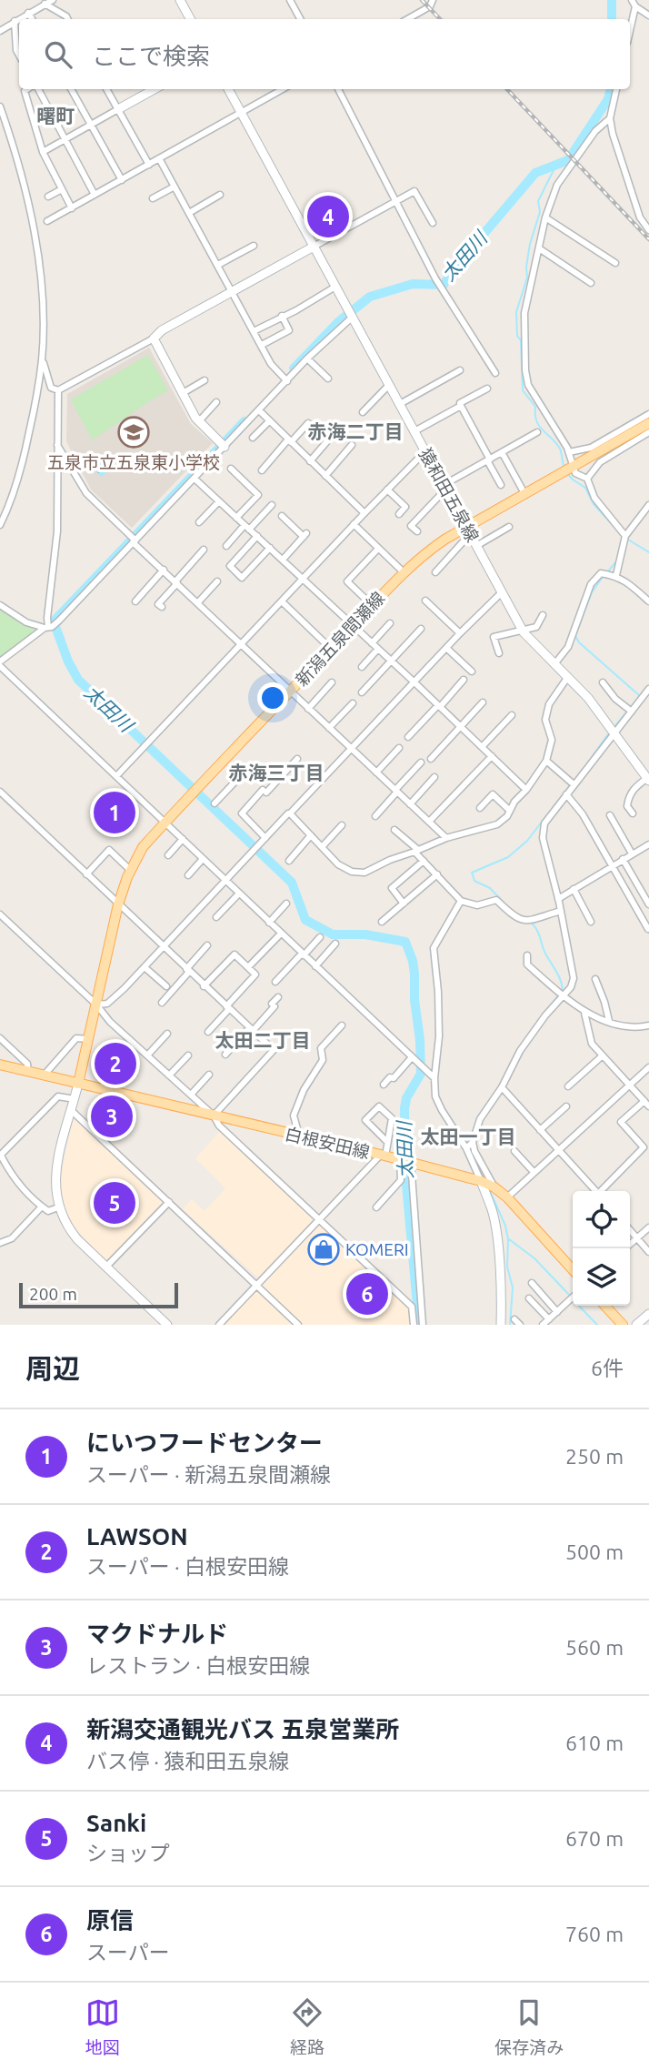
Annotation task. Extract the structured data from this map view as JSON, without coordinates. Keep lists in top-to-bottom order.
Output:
{
  "streets": {
    "main road": ["猿和田五泉線", "新潟五泉間瀬線", "白根安田線"]
  },
  "crossings": [
    ["猿和田五泉線", "新潟五泉間瀬線"],
    ["新潟五泉間瀬線", "白根安田線"]
  ],
  "districts": [
    "曙町",
    "赤海二丁目",
    "赤海三丁目",
    "太田二丁目",
    "太田一丁目"
  ],
  "water": ["太田川"],
  "places": {
    "school or university": ["五泉市立五泉東小学校"],
    "shop": ["KOMERI"]
  },
  "scale_bar": "200 m",
  "page": {
    "search": "ここで検索",
    "pins": [
      "4",
      "1",
      "2",
      "3",
      "5",
      "6"
    ],
    "scale": "200 m",
    "heading": ["周辺", "6件"],
    "list": [
      {
        "mark": "1",
        "name": "にいつフードセンター",
        "note": "スーパー · 新潟五泉間瀬線",
        "value": "250 m"
      },
      {
        "mark": "2",
        "name": "LAWSON",
        "note": "スーパー · 白根安田線",
        "value": "500 m"
      },
      {
        "mark": "3",
        "name": "マクドナルド",
        "note": "レストラン · 白根安田線",
        "value": "560 m"
      },
      {
        "mark": "4",
        "name": "新潟交通観光バス 五泉営業所",
        "note": "バス停 · 猿和田五泉線",
        "value": "610 m"
      },
      {
        "mark": "5",
        "name": "Sanki",
        "note": "ショップ",
        "value": "670 m"
      },
      {
        "mark": "6",
        "name": "原信",
        "note": "スーパー",
        "value": "760 m"
      }
    ],
    "nav": ["地図", "経路", "保存済み"]
  }
}
